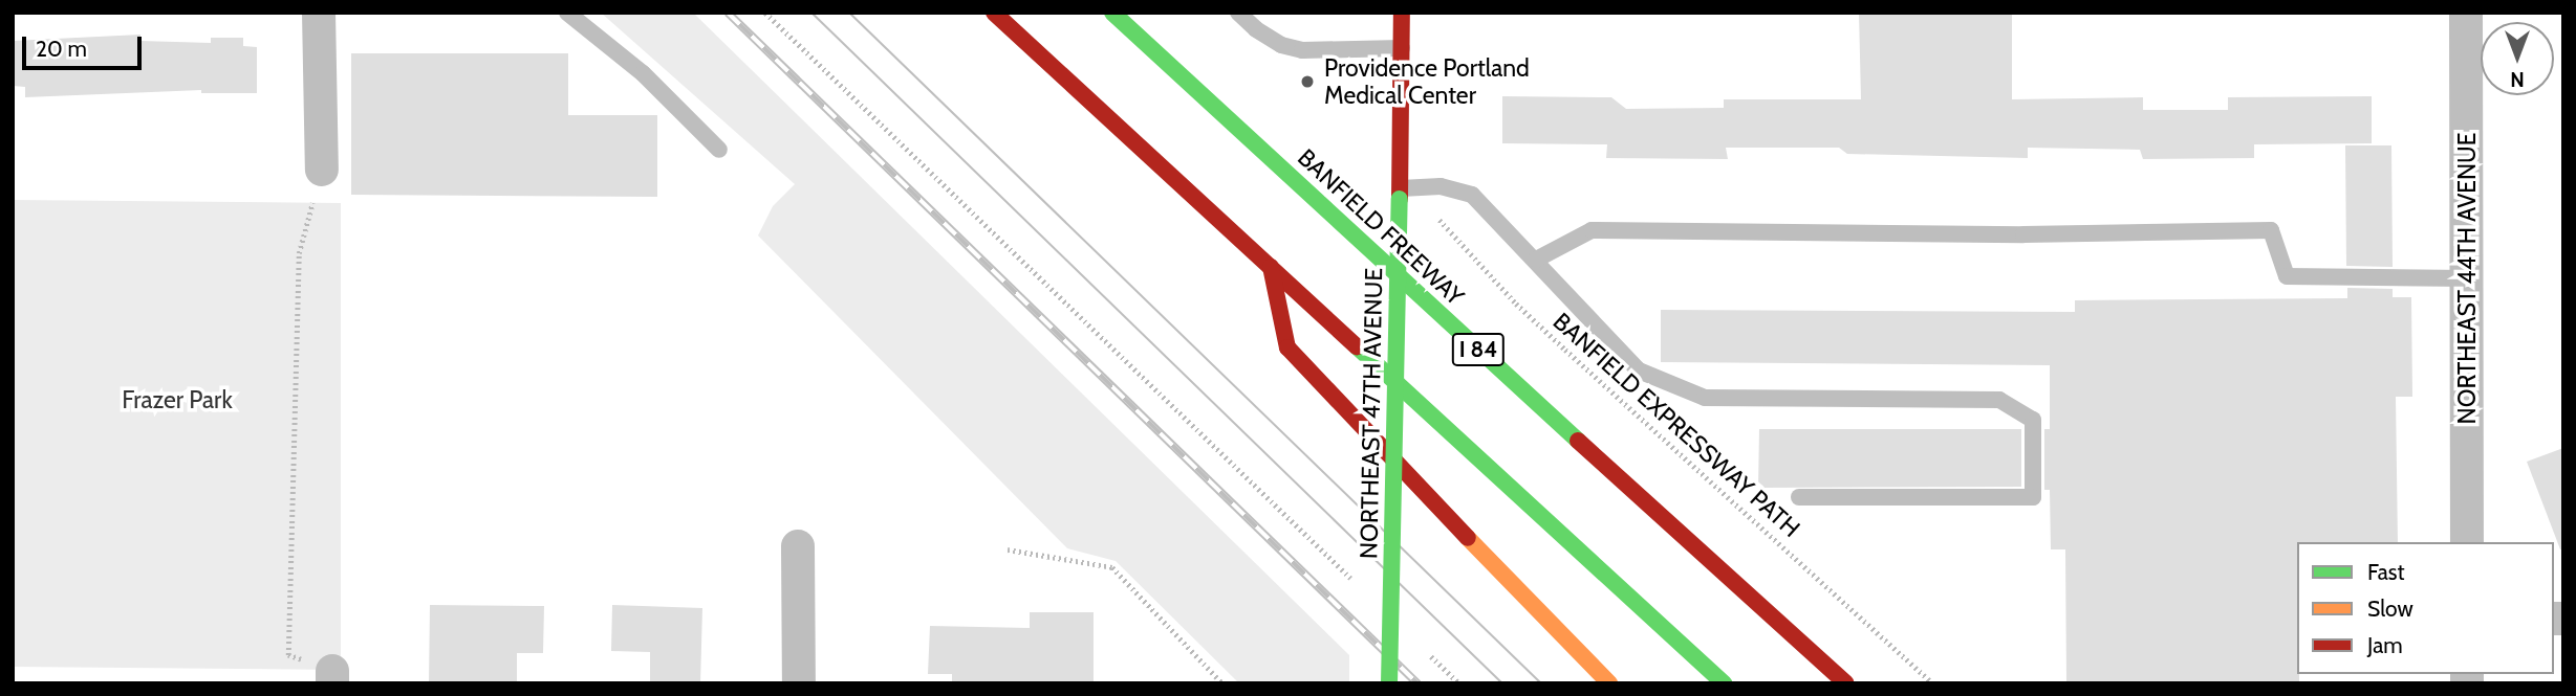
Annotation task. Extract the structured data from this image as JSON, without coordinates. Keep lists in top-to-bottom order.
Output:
{
  "streets": {
    "main road": ["BANFIELD FREEWAY", "I 84", "NORTHEAST 47TH AVENUE"],
    "street": ["NORTHEAST 44TH AVENUE"],
    "path": ["BANFIELD EXPRESSWAY PATH"]
  },
  "crossings": [
    ["NORTHEAST 47TH AVENUE", "BANFIELD EXPRESSWAY PATH"]
  ],
  "parks": ["Frazer Park"],
  "places": ["Providence Portland Medical Center"],
  "legend": ["Fast", "Slow", "Jam"],
  "scale_bar": "20 m",
  "north": "bottom"
}
